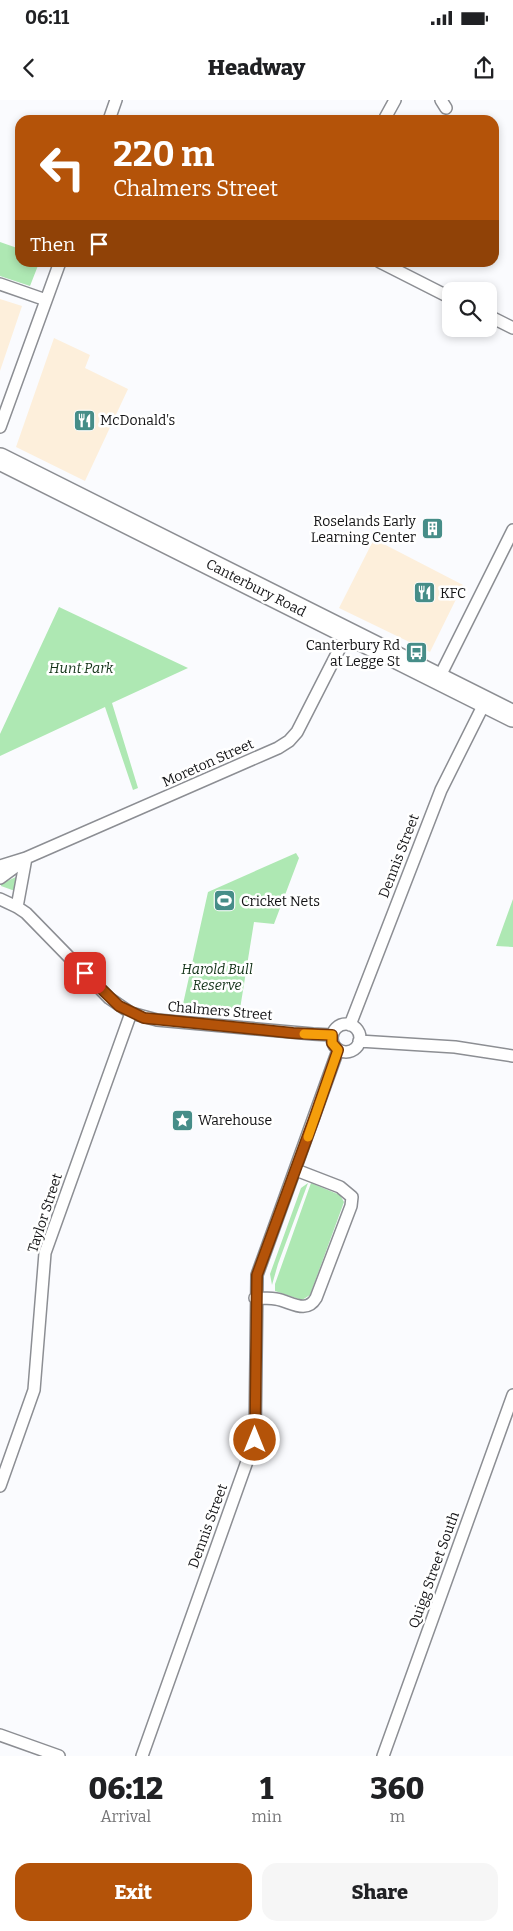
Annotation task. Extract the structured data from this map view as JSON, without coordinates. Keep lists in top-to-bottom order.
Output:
{
  "streets": {
    "highway": ["Canterbury Road"],
    "street": [
      "Moreton Street",
      "Dennis Street",
      "Chalmers Street",
      "Taylor Street",
      "Quigg Street South"
    ]
  },
  "crossings": [
    ["Canterbury Road", "Moreton Street"],
    ["Canterbury Road", "Dennis Street"],
    ["Dennis Street", "Chalmers Street"],
    ["Chalmers Street", "Taylor Street"]
  ],
  "parks": ["Hunt Park", "Harold Bull Reserve"],
  "places": {
    "restaurant": ["McDonald's", "KFC"],
    "building": ["Roselands Early Learning Center"],
    "bus stop": ["Canterbury Rd at Legge St"],
    "sports": ["Cricket Nets"],
    "place": ["Warehouse"]
  },
  "page": {
    "status": "06:11",
    "header": "Headway",
    "turn": ["220 m", "Chalmers Street"],
    "then": "Then",
    "eta": [
      "06:12",
      "Arrival",
      "1",
      "min",
      "360",
      "m"
    ],
    "buttons": ["Exit", "Share"]
  }
}
